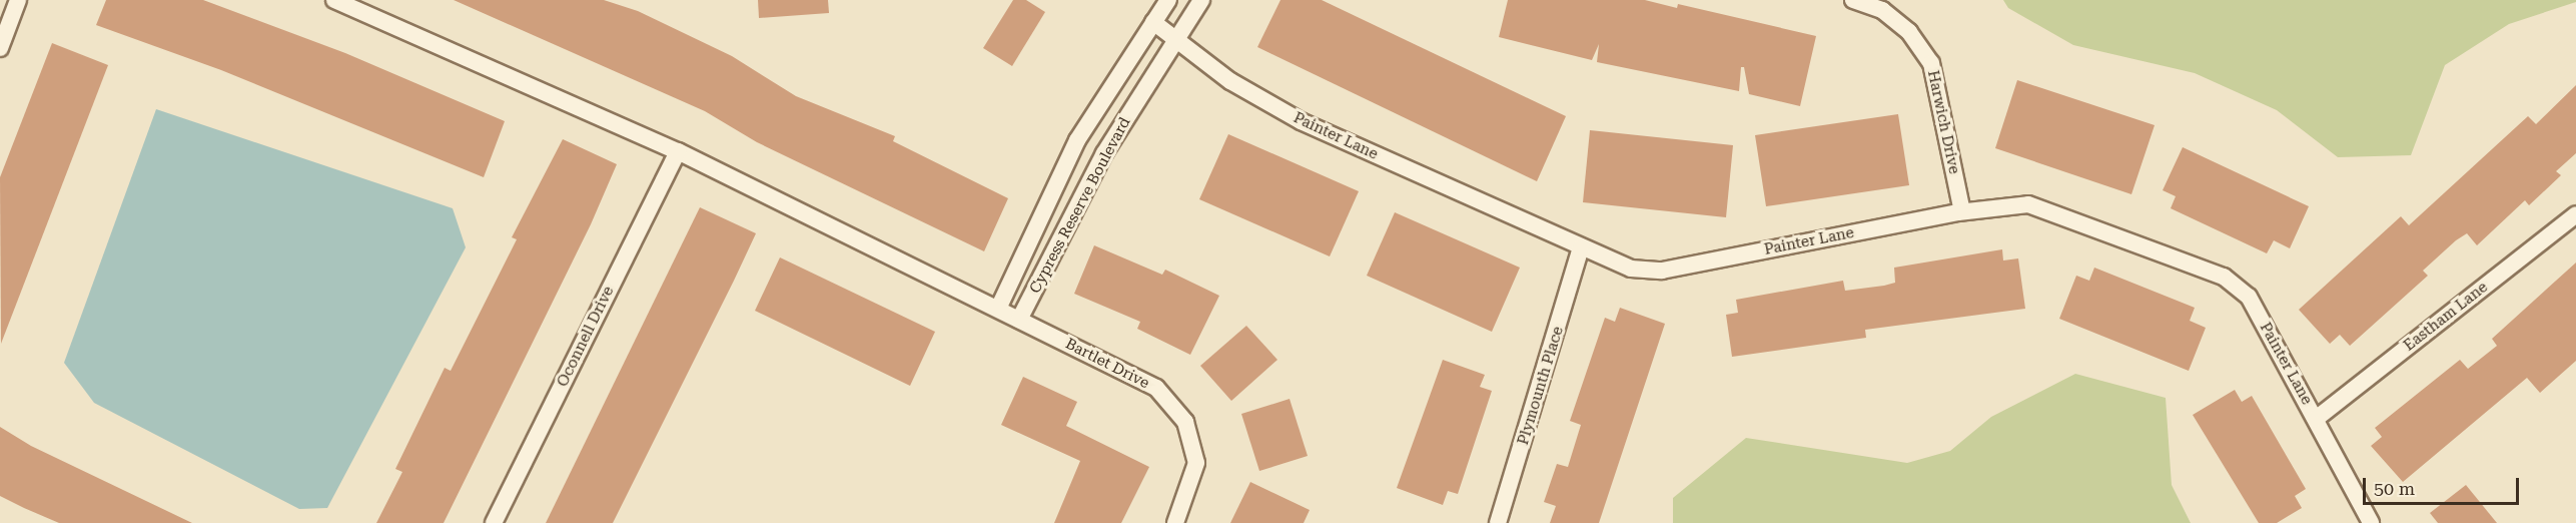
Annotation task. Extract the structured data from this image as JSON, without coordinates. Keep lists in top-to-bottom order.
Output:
{
  "streets": {
    "street": [
      "Harwich Drive",
      "Painter Lane",
      "Cypress Reserve Boulevard",
      "Eastham Lane",
      "Oconnell Drive",
      "Bartlet Drive",
      "Plymounth Place"
    ]
  },
  "crossings": [
    ["Harwich Drive", "Painter Lane"],
    ["Painter Lane", "Cypress Reserve Boulevard"],
    ["Painter Lane", "Eastham Lane"],
    ["Painter Lane", "Plymounth Place"],
    ["Cypress Reserve Boulevard", "Bartlet Drive"]
  ],
  "scale_bar": "50 m"
}
